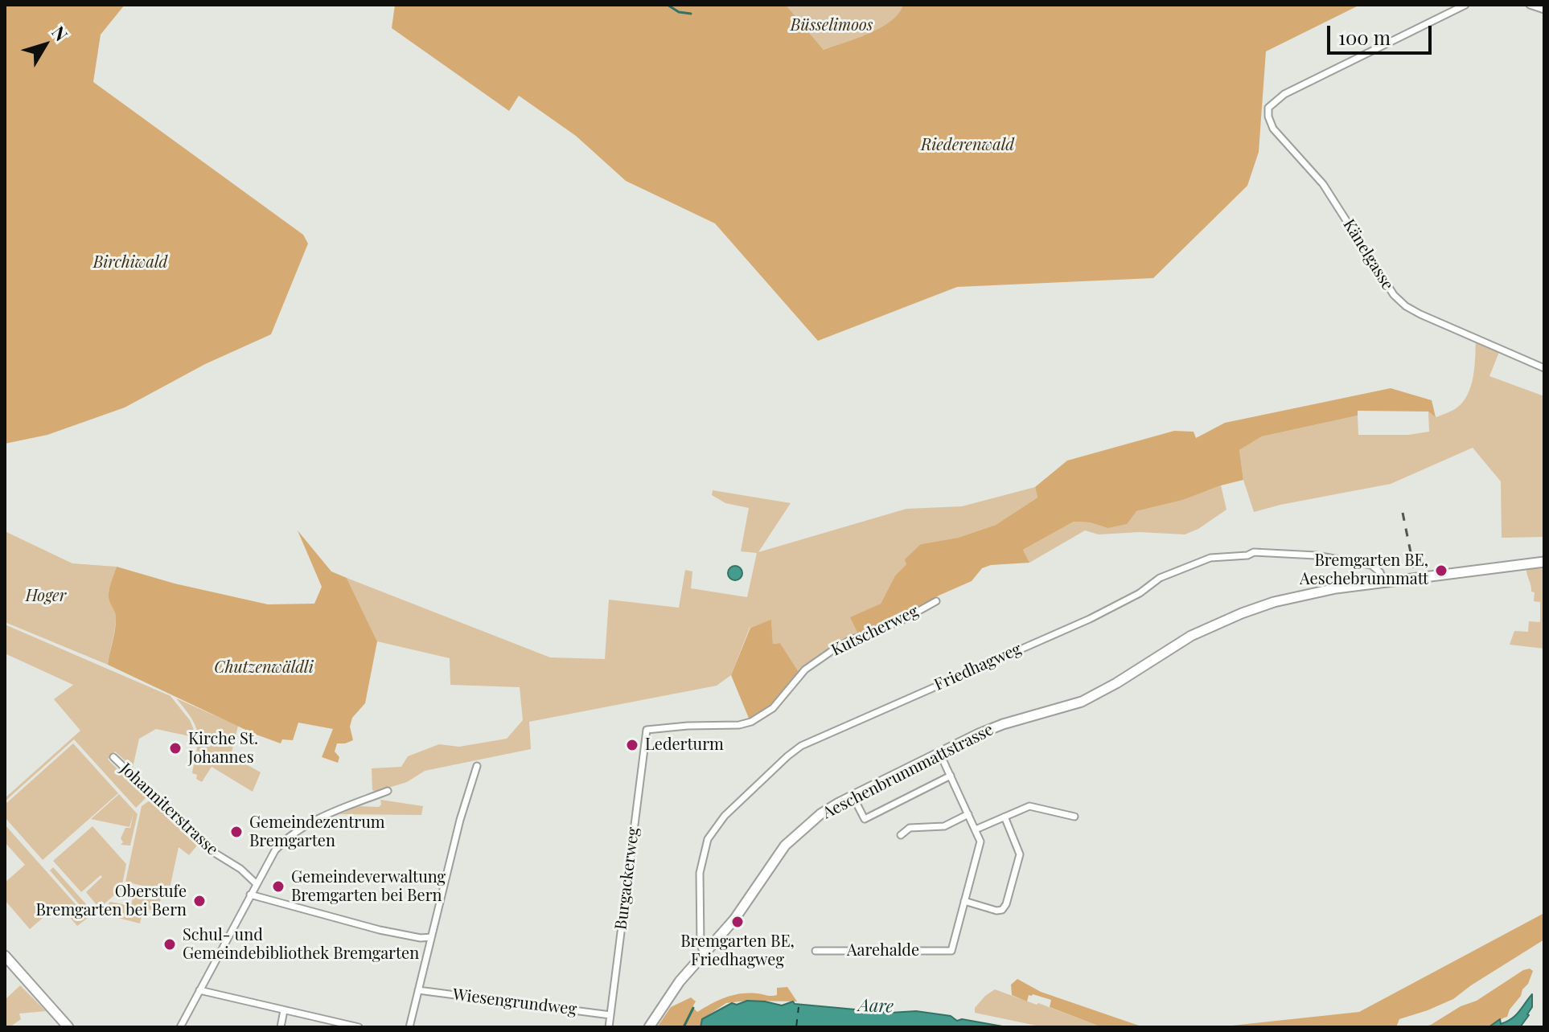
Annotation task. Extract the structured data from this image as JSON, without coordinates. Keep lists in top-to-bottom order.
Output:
{
  "streets": {
    "street": [
      "Känelgasse",
      "Kutscherweg",
      "Friedhagweg",
      "Aeschenbrunnmattstrasse",
      "Johanniterstrasse",
      "Burgackerweg",
      "Aarehalde",
      "Wiesengrundweg"
    ]
  },
  "crossings": [
    ["Kutscherweg", "Burgackerweg"],
    ["Friedhagweg", "Aeschenbrunnmattstrasse"],
    ["Burgackerweg", "Wiesengrundweg"]
  ],
  "water": ["Aare"],
  "parks": [
    "Büsselimoos",
    "Riederenwald",
    "Birchiwald",
    "Hoger",
    "Chutzenwäldli"
  ],
  "places": [
    "Bremgarten BE, Aeschebrunnmatt",
    "Lederturm",
    "Kirche St. Johannes",
    "Gemeindezentrum Bremgarten",
    "Gemeindeverwaltung Bremgarten bei Bern",
    "Oberstufe Bremgarten bei Bern",
    "Bremgarten BE, Friedhagweg",
    "Schul- und Gemeindebibliothek Bremgarten"
  ],
  "scale_bar": "100 m",
  "north": "top right"
}
